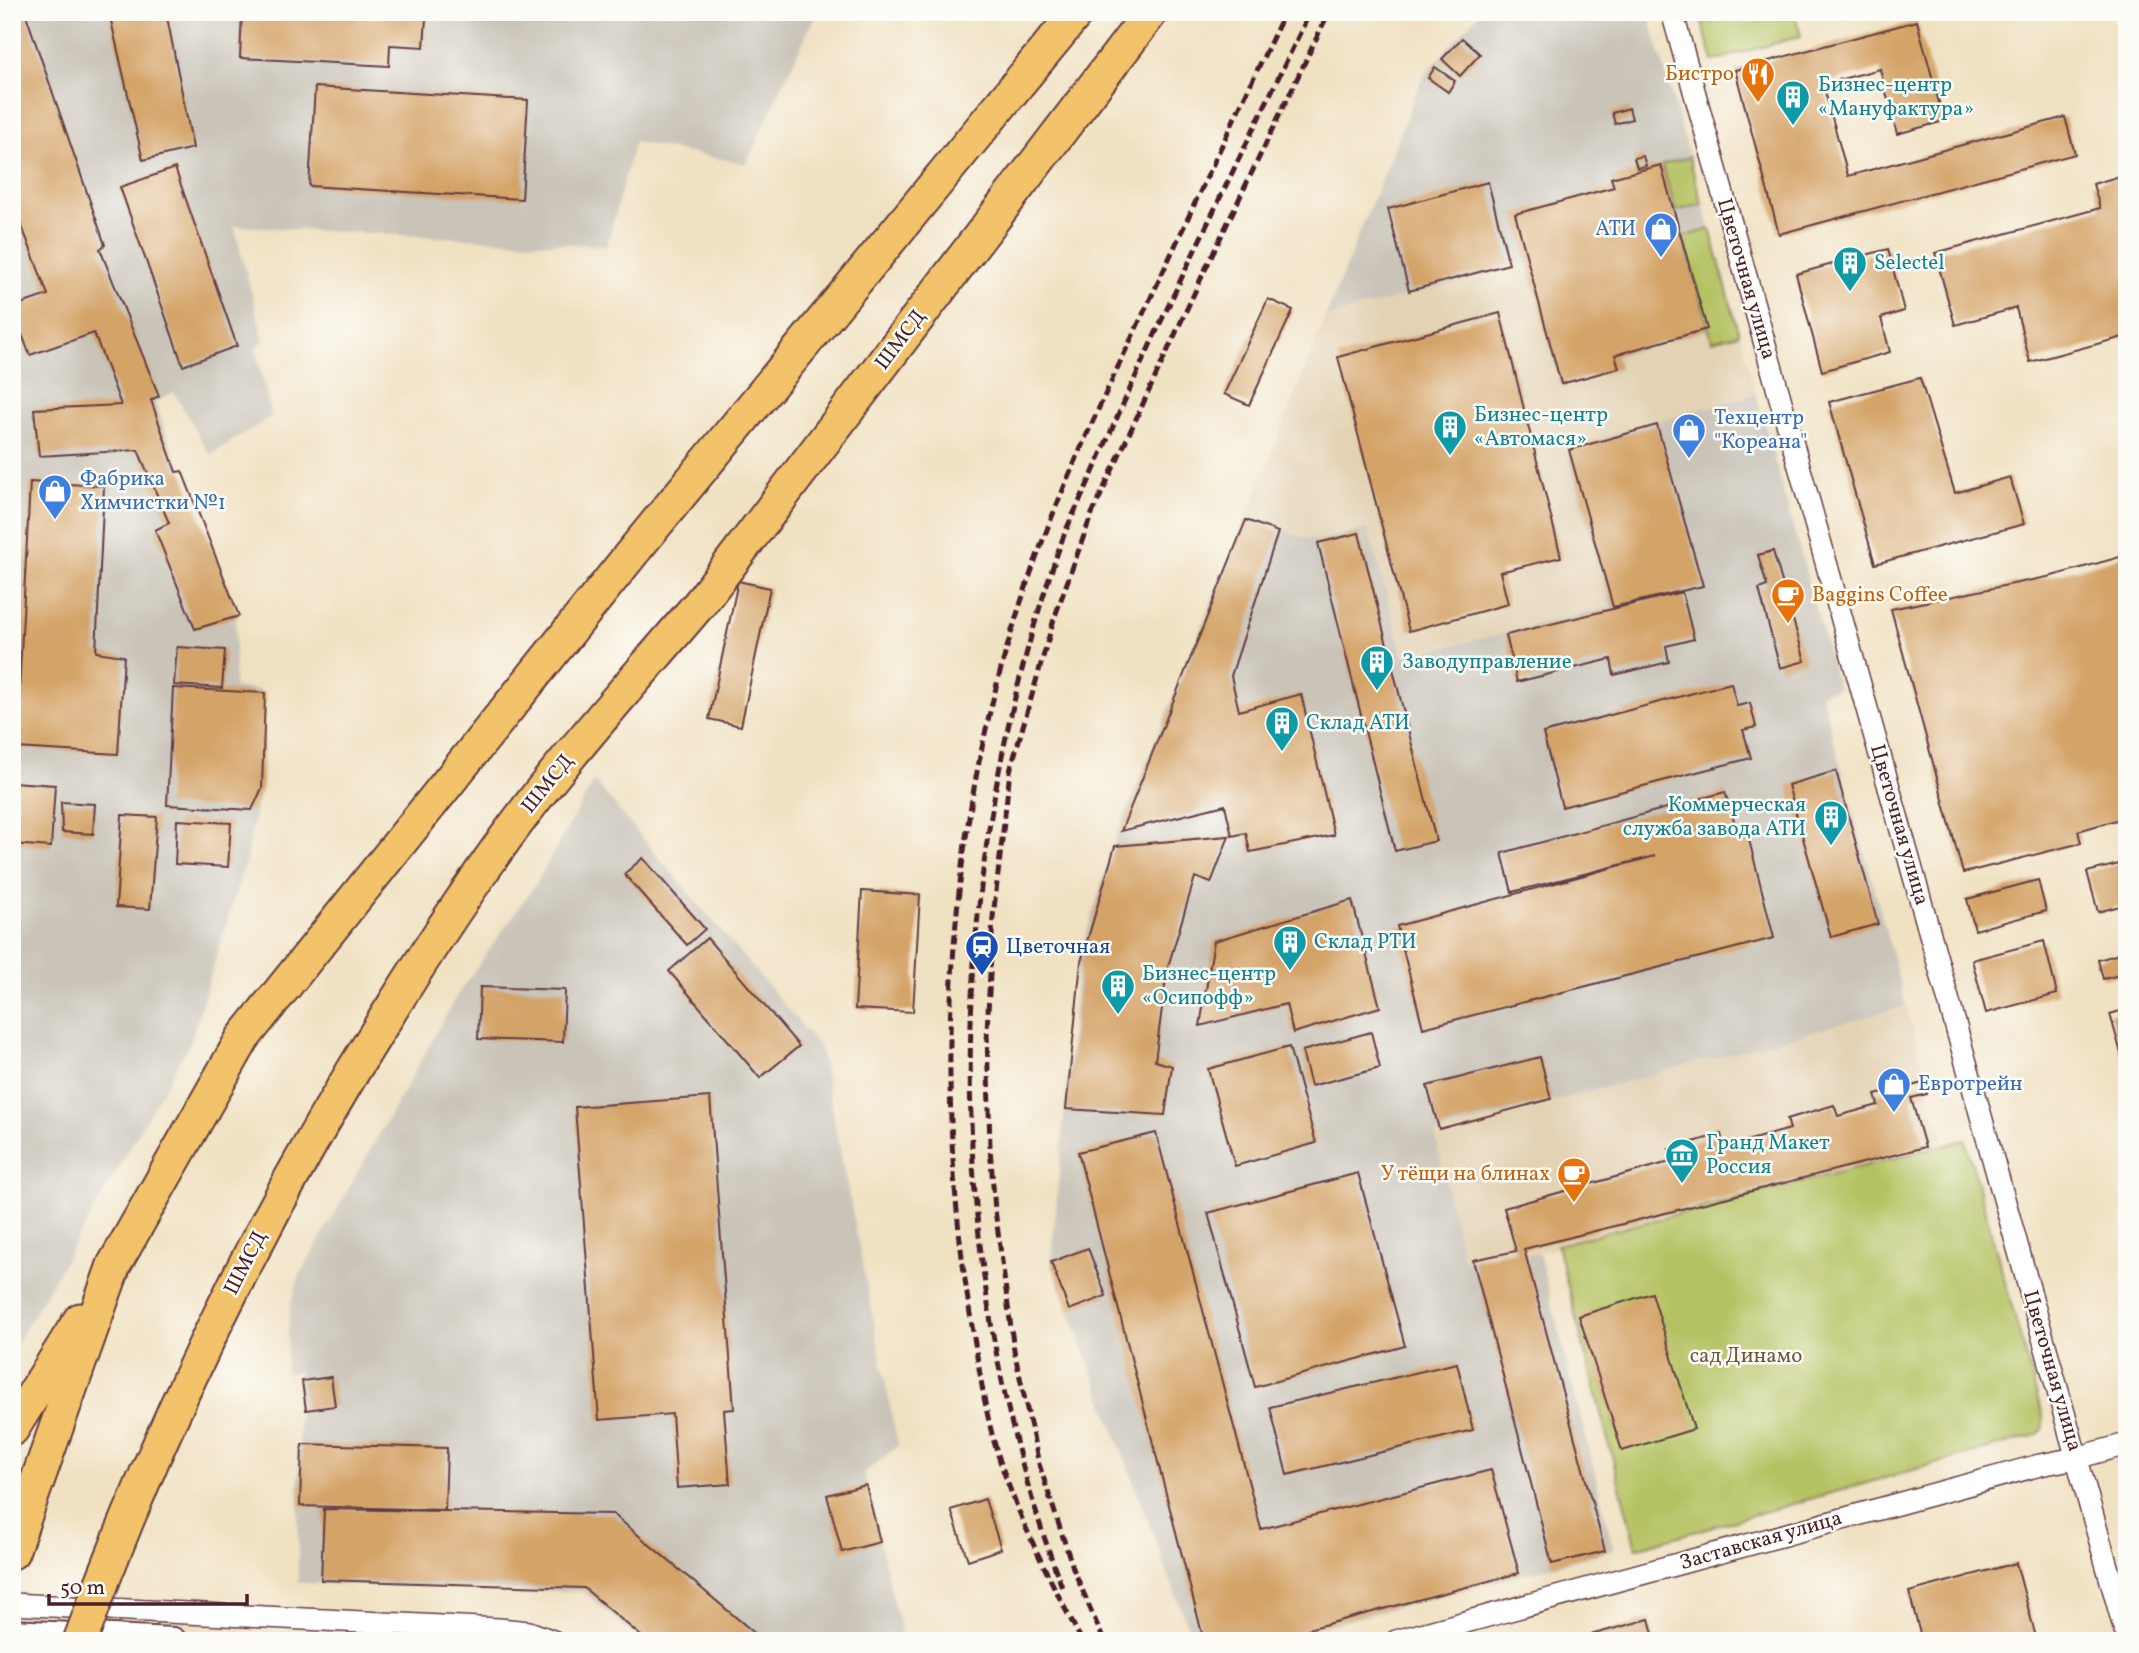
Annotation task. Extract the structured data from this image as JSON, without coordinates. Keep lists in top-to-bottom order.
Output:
{
  "streets": {
    "main road": ["ШМСД"],
    "street": ["Цветочная улица", "Заставская улица"]
  },
  "crossings": [
    ["Цветочная улица", "Заставская улица"]
  ],
  "parks": ["сад Динамо"],
  "places": {
    "restaurant": ["Бистро"],
    "building": [
      "Бизнес-центр «Мануфактура»",
      "Selectel",
      "Бизнес-центр «Автомася»",
      "Заводуправление",
      "Склад АТИ",
      "Коммерческая служба завода АТИ",
      "Склад РТИ",
      "Бизнес-центр «Осипофф»"
    ],
    "shop": [
      "АТИ",
      "Техцентр \"Кореана\"",
      "Фабрика Химчистки №1",
      "Евротрейн"
    ],
    "cafe": ["Baggins Coffee", "У тёщи на блинах"],
    "station": ["Цветочная"],
    "museum": ["Гранд Макет Россия"]
  },
  "scale_bar": "50 m"
}
